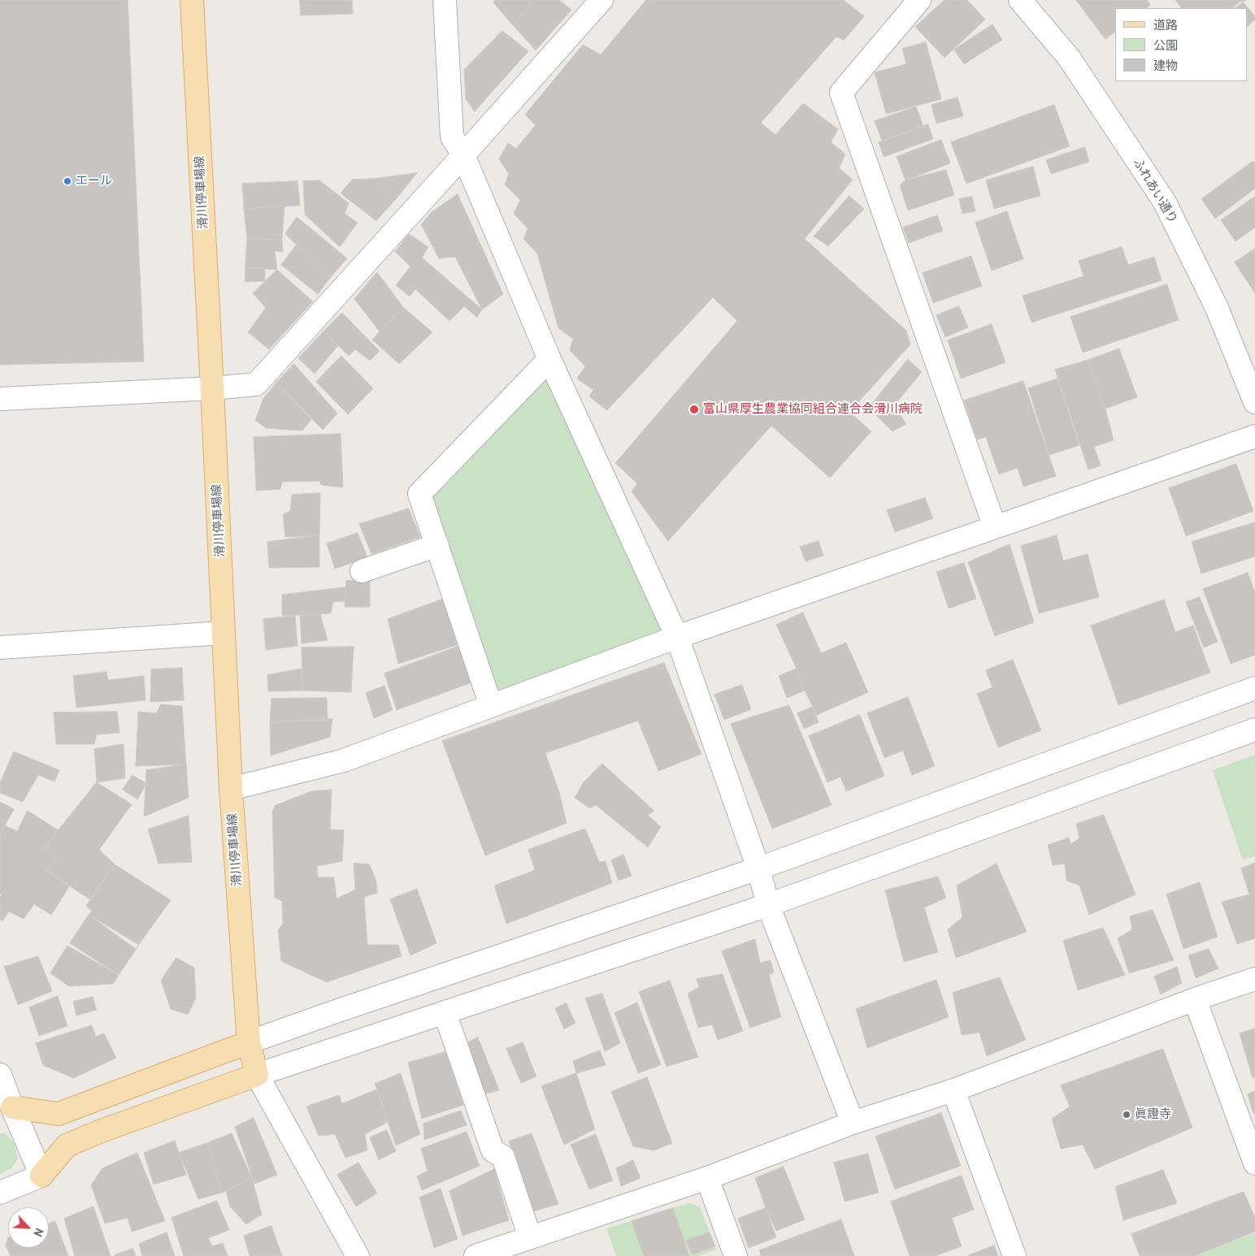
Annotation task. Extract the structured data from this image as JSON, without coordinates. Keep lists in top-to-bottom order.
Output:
{
  "streets": {
    "main road": ["滑川停車場線"],
    "street": ["ふれあい通り"]
  },
  "places": ["エール", "富山県厚生農業協同組合連合会滑川病院", "眞證寺"],
  "legend": ["道路", "公園", "建物"],
  "north": "bottom right"
}
